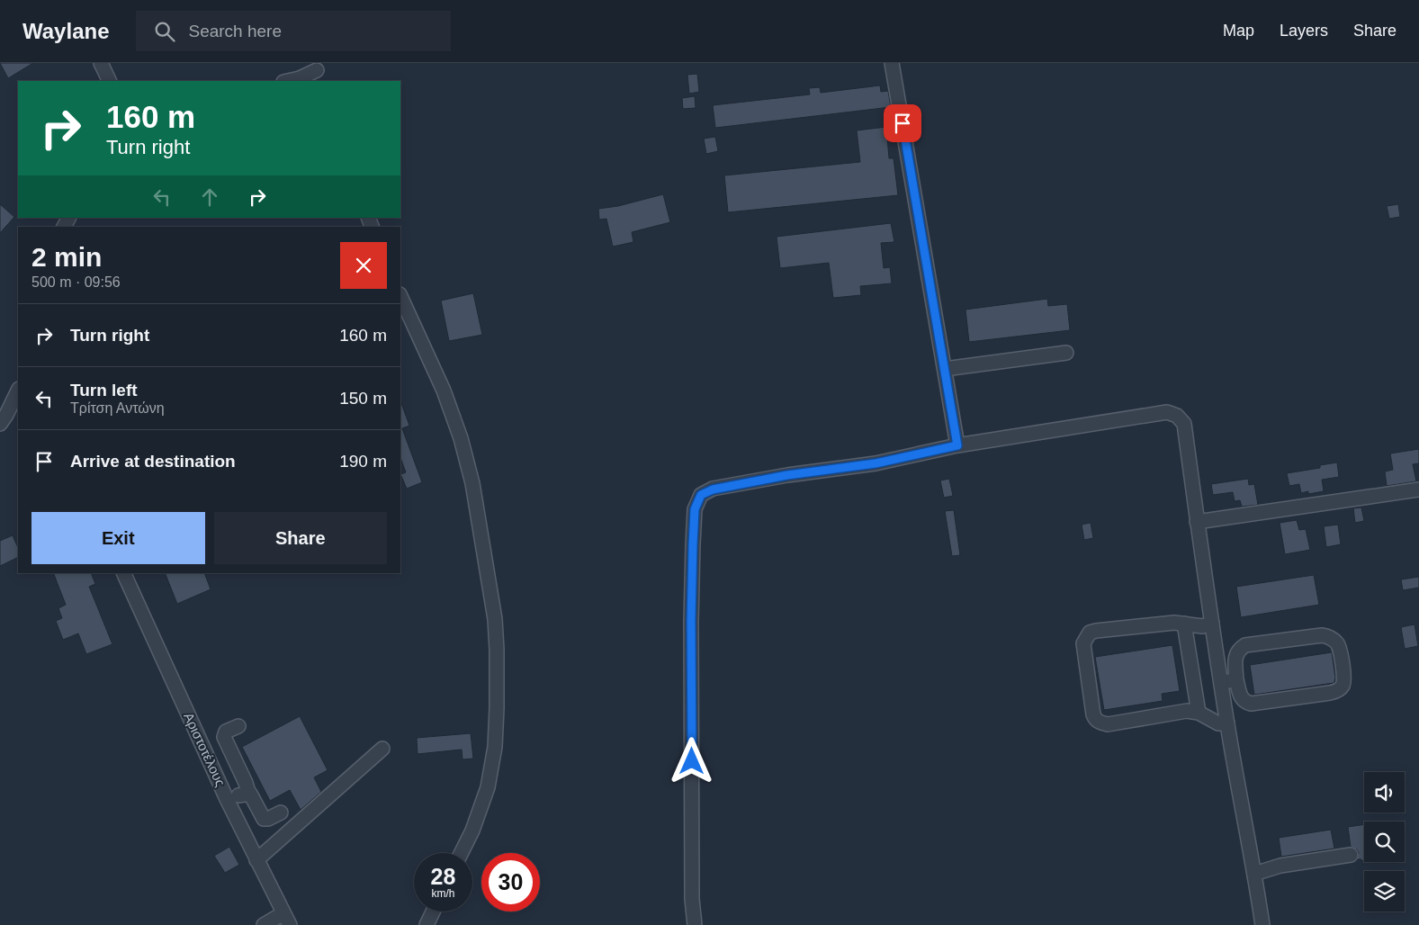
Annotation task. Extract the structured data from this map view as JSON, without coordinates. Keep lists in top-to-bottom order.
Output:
{
  "streets": {
    "street": ["Αριστοτέλους"]
  },
  "page": {
    "header": "Waylane",
    "search": "Search here",
    "nav": ["Map", "Layers", "Share"],
    "turn": ["160 m", "Turn right"],
    "heading": ["2 min", "500 m · 09:56"],
    "list": [
      {
        "name": "Turn right",
        "value": "160 m"
      },
      {
        "name": "Turn left",
        "note": "Τρίτση Αντώνη",
        "value": "150 m"
      },
      {
        "name": "Arrive at destination",
        "value": "190 m"
      }
    ],
    "buttons": ["Exit", "Share"],
    "speed": "28 km/h",
    "limit": "30"
  }
}
